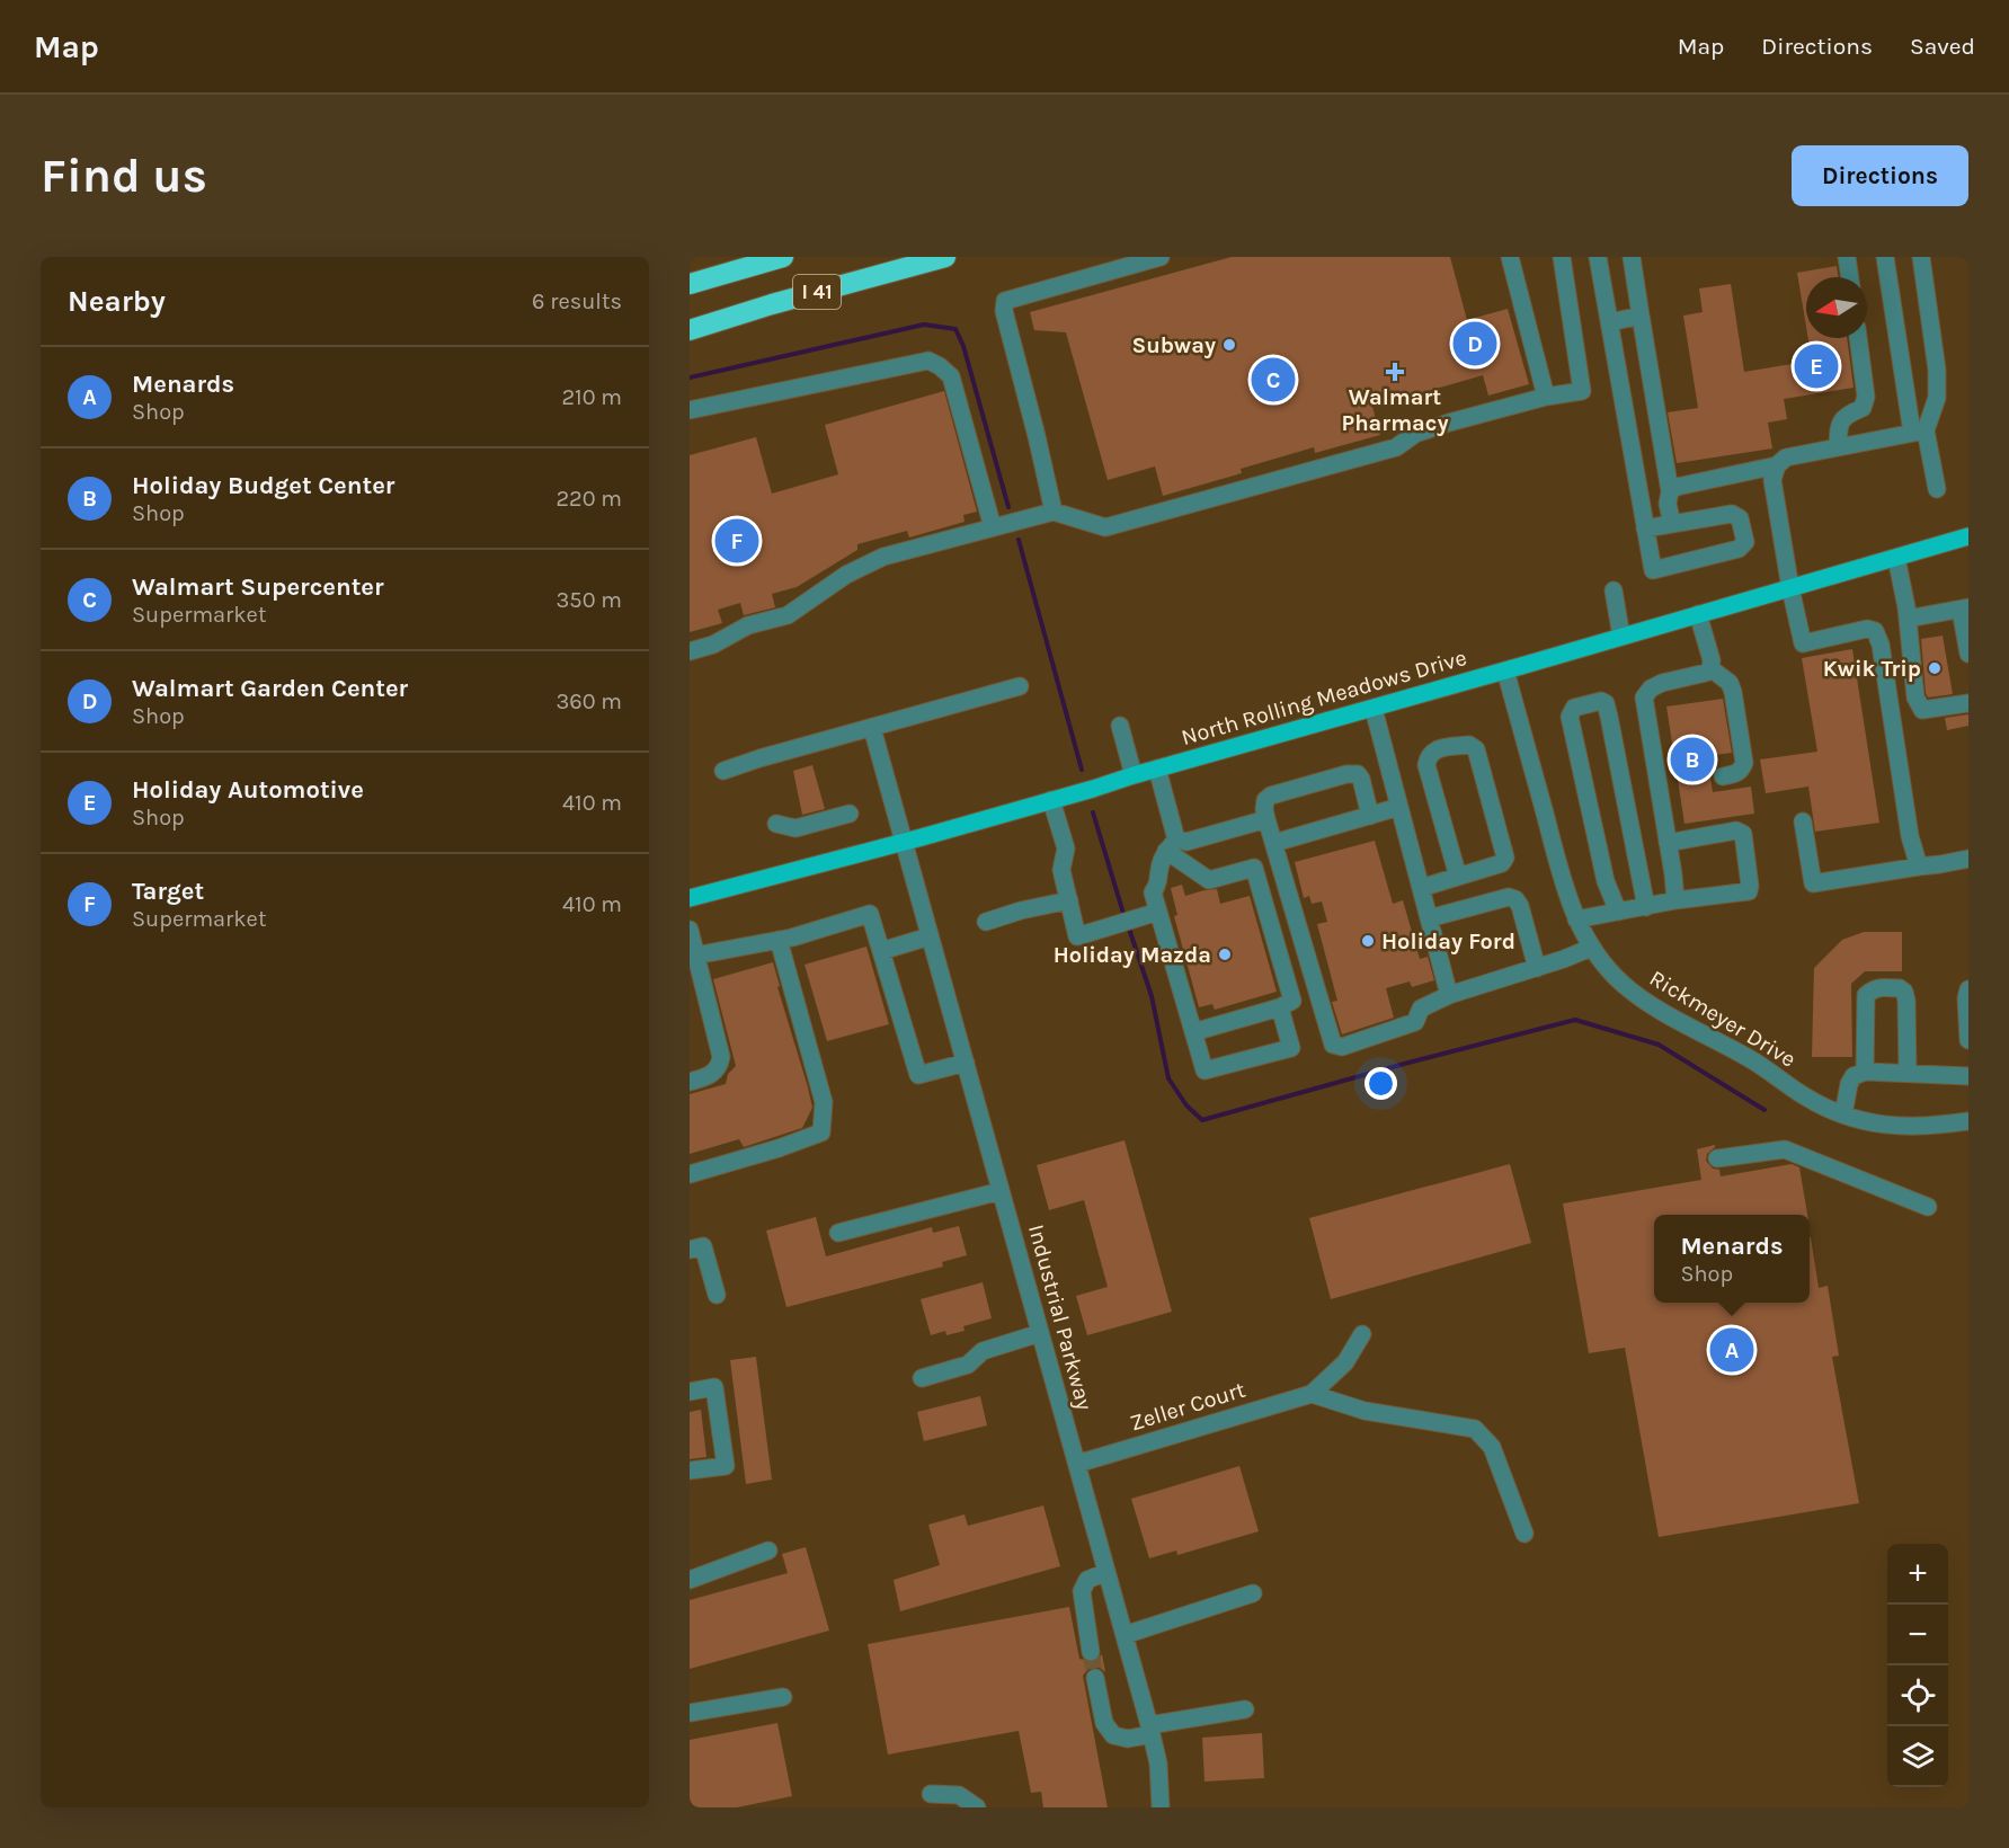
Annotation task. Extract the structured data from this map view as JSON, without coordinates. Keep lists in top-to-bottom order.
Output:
{
  "streets": {
    "highway": ["I 41"],
    "main road": ["North Rolling Meadows Drive"],
    "street": ["Rickmeyer Drive", "Industrial Parkway", "Zeller Court"]
  },
  "crossings": [
    ["North Rolling Meadows Drive", "Rickmeyer Drive"],
    ["North Rolling Meadows Drive", "Industrial Parkway"],
    ["Industrial Parkway", "Zeller Court"]
  ],
  "places": {
    "other": [
      "Subway",
      "Kwik Trip",
      "Holiday Ford",
      "Holiday Mazda"
    ],
    "health": ["Walmart Pharmacy"]
  },
  "north": "left",
  "page": {
    "header": "Map",
    "nav": ["Map", "Directions", "Saved"],
    "buttons": "Directions",
    "title": "Find us",
    "heading": ["Nearby", "6 results"],
    "pins": [
      "D",
      "E",
      "C",
      "F",
      "B",
      "A"
    ],
    "list": [
      {
        "mark": "A",
        "name": "Menards",
        "note": "Shop",
        "value": "210 m"
      },
      {
        "mark": "B",
        "name": "Holiday Budget Center",
        "note": "Shop",
        "value": "220 m"
      },
      {
        "mark": "C",
        "name": "Walmart Supercenter",
        "note": "Supermarket",
        "value": "350 m"
      },
      {
        "mark": "D",
        "name": "Walmart Garden Center",
        "note": "Shop",
        "value": "360 m"
      },
      {
        "mark": "E",
        "name": "Holiday Automotive",
        "note": "Shop",
        "value": "410 m"
      },
      {
        "mark": "F",
        "name": "Target",
        "note": "Supermarket",
        "value": "410 m"
      }
    ],
    "popup": ["Menards", "Shop"],
    "map_buttons": ["+", "−"]
  }
}
